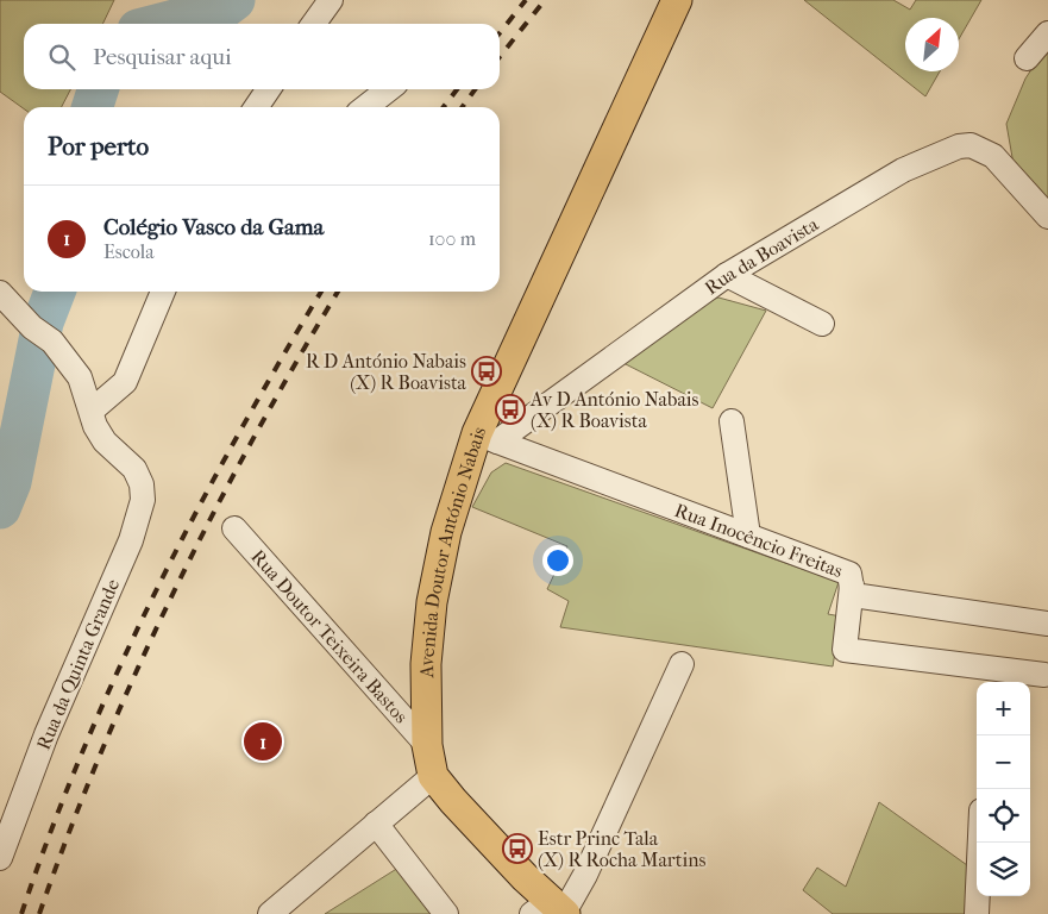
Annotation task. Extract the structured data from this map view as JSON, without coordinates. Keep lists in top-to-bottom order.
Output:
{
  "streets": {
    "main road": ["Avenida Doutor António Nabais"],
    "street": [
      "Rua da Boavista",
      "Rua Inocêncio Freitas",
      "Rua Doutor Teixeira Bastos",
      "Rua da Quinta Grande"
    ]
  },
  "crossings": [
    ["Rua da Boavista", "Rua Inocêncio Freitas"],
    ["Rua da Boavista", "Avenida Doutor António Nabais"],
    ["Rua Inocêncio Freitas", "Avenida Doutor António Nabais"],
    ["Avenida Doutor António Nabais", "Rua Doutor Teixeira Bastos"]
  ],
  "places": {
    "bus stop": ["R D António Nabais (X) R Boavista", "Av D António Nabais (X) R Boavista", "Estr Princ Tala (X) R Rocha Martins"]
  },
  "north": "top right",
  "page": {
    "search": "Pesquisar aqui",
    "heading": "Por perto",
    "list": [
      {
        "mark": "1",
        "name": "Colégio Vasco da Gama",
        "note": "Escola",
        "value": "100 m"
      }
    ],
    "map_buttons": ["+", "−"],
    "pins": "1"
  }
}
